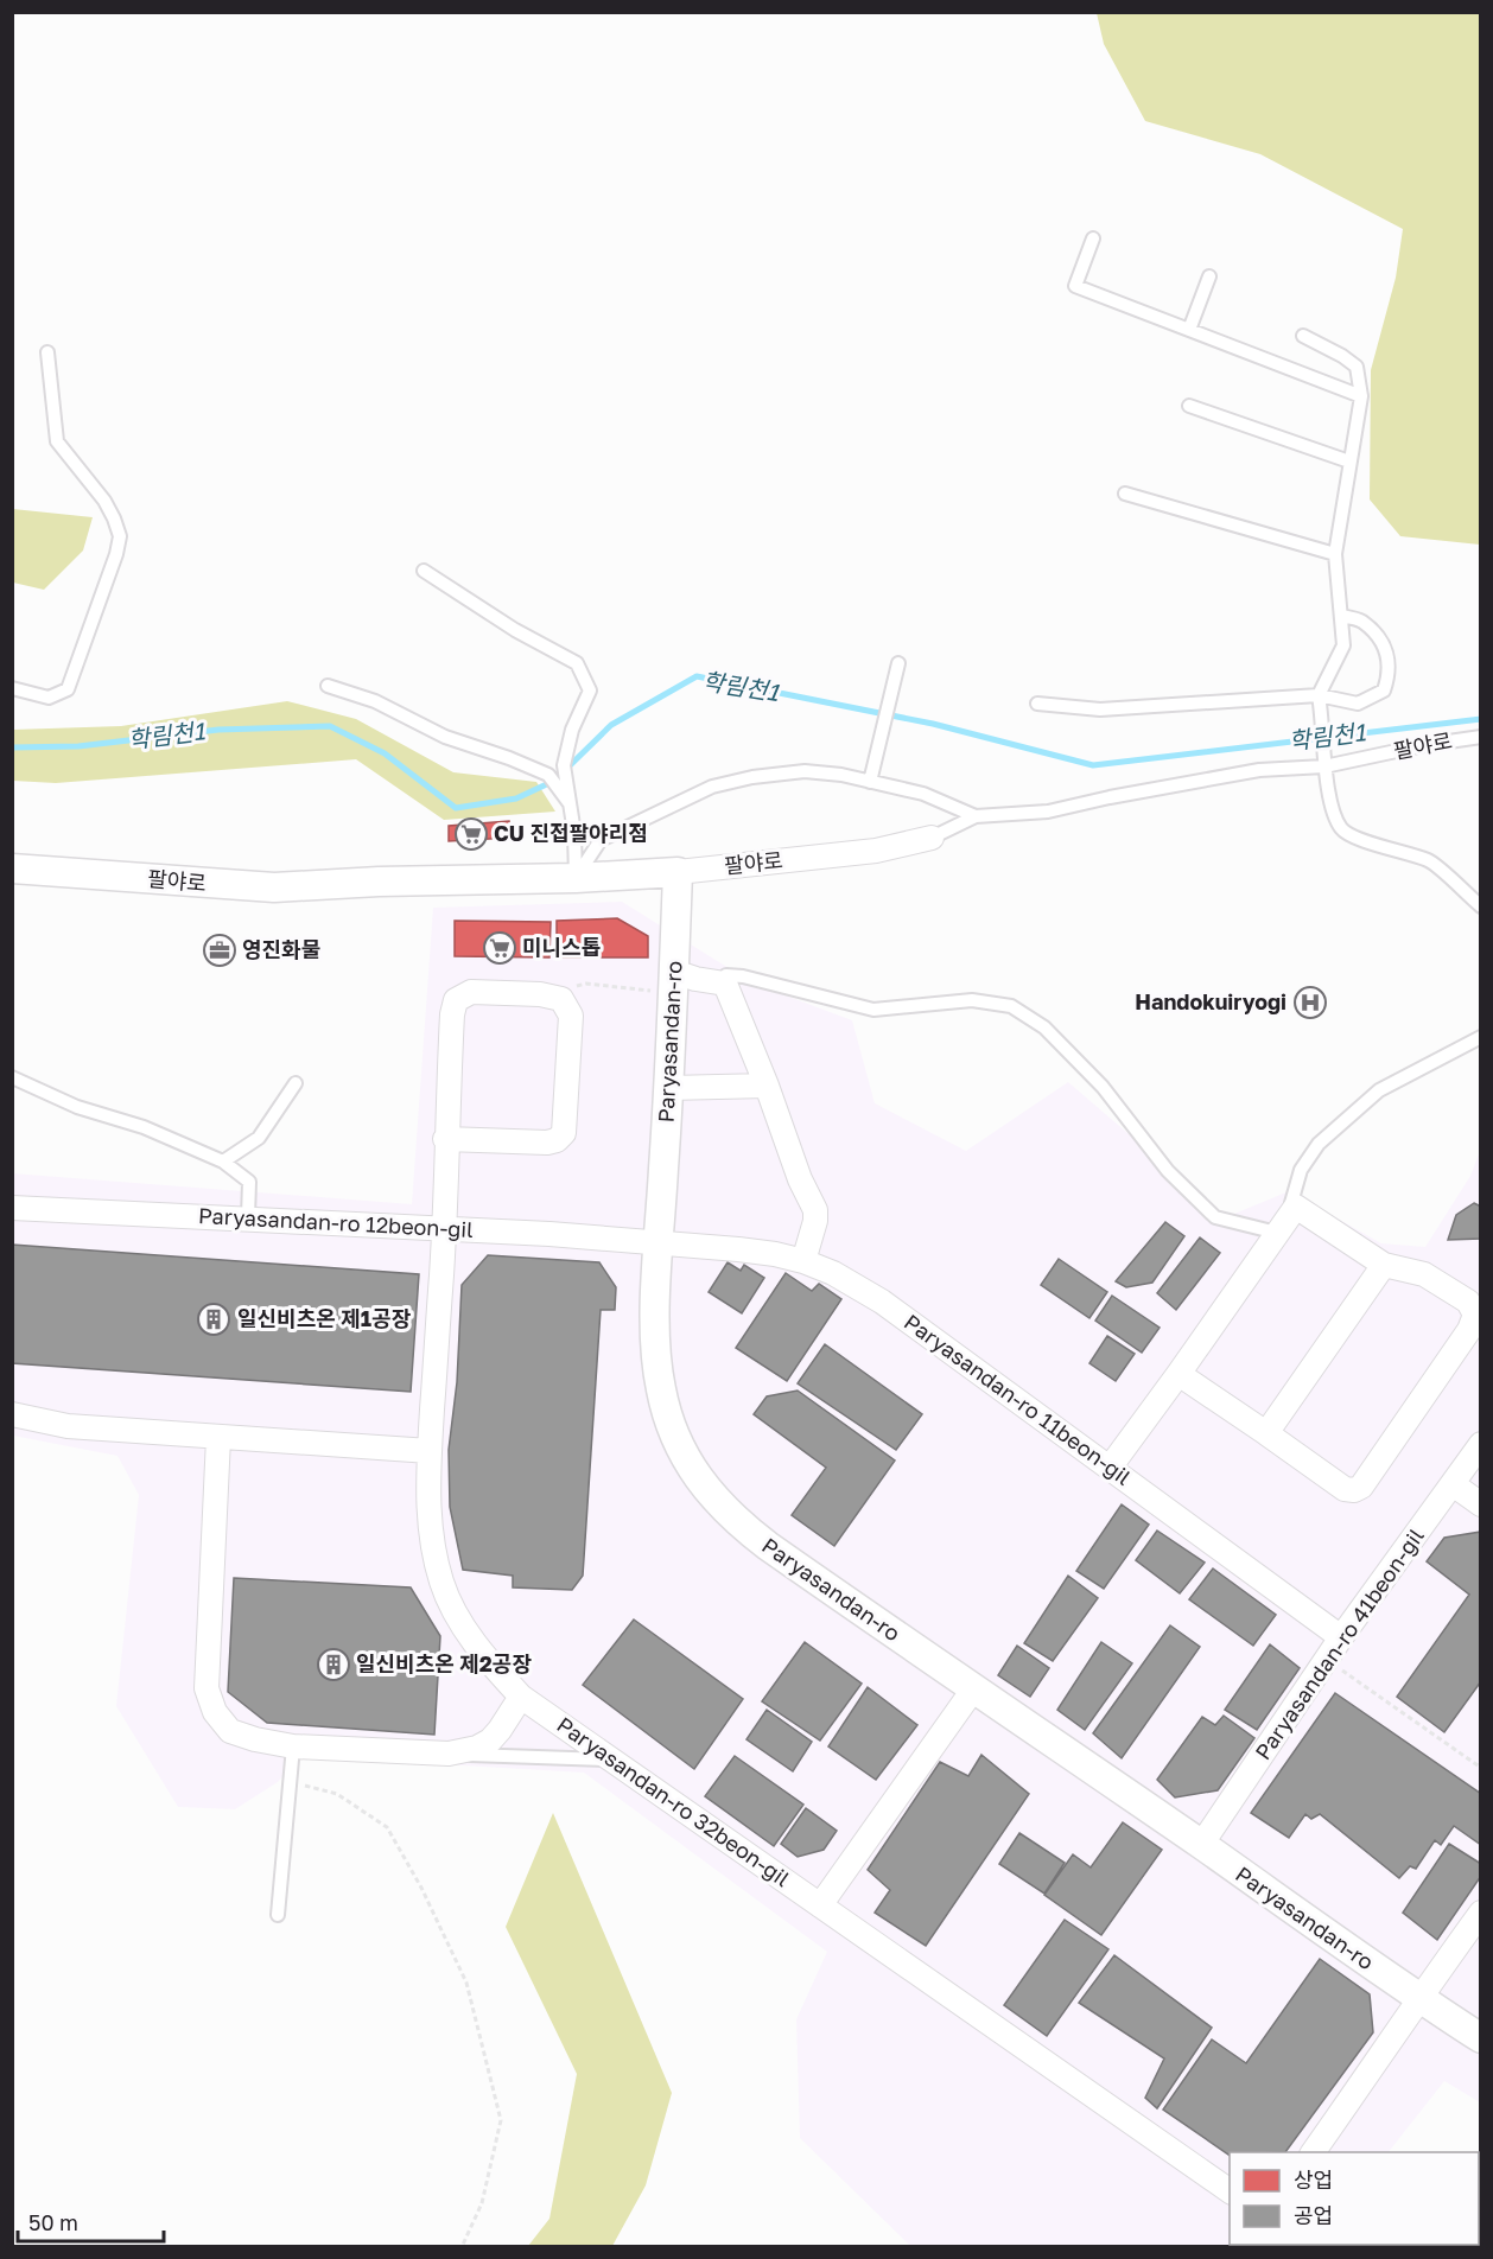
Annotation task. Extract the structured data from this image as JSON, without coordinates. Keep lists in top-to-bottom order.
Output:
{
  "streets": {
    "street": [
      "팔야로",
      "Paryasandan-ro",
      "Paryasandan-ro 12beon-gil",
      "Paryasandan-ro 11beon-gil",
      "Paryasandan-ro 41beon-gil",
      "Paryasandan-ro 32beon-gil"
    ]
  },
  "crossings": [
    ["팔야로", "Paryasandan-ro"],
    ["Paryasandan-ro", "Paryasandan-ro 12beon-gil"],
    ["Paryasandan-ro", "Paryasandan-ro 11beon-gil"],
    ["Paryasandan-ro", "Paryasandan-ro 41beon-gil"],
    ["Paryasandan-ro 12beon-gil", "Paryasandan-ro 11beon-gil"],
    ["Paryasandan-ro 12beon-gil", "Paryasandan-ro 32beon-gil"],
    ["Paryasandan-ro 11beon-gil", "Paryasandan-ro 41beon-gil"]
  ],
  "water": ["학림천1"],
  "places": {
    "supermarket": ["CU 진접팔야리점", "미니스톱"],
    "office": ["영진화물"],
    "hospital": ["Handokuiryogi"],
    "building": ["일신비츠온 제1공장", "일신비츠온 제2공장"]
  },
  "legend": ["상업", "공업"],
  "scale_bar": "50 m"
}
